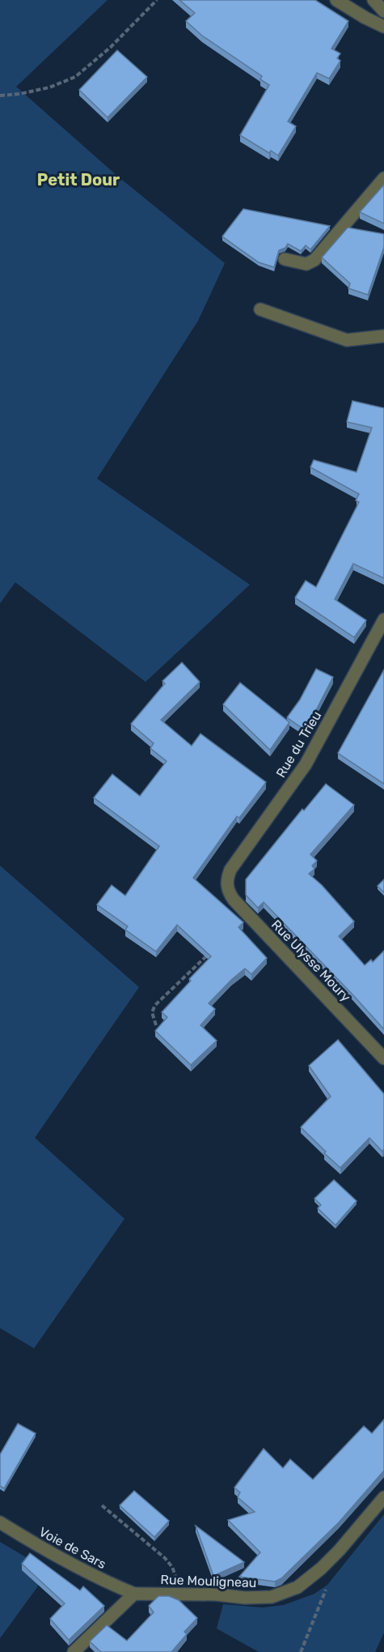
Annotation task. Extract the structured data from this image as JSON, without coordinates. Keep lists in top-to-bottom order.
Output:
{
  "streets": {
    "street": [
      "Rue du Trieu",
      "Rue Ulysse Moury",
      "Voie de Sars",
      "Rue Mouligneau"
    ]
  },
  "crossings": [
    ["Rue du Trieu", "Rue Ulysse Moury"],
    ["Voie de Sars", "Rue Mouligneau"]
  ],
  "districts": ["Petit Dour"]
}
